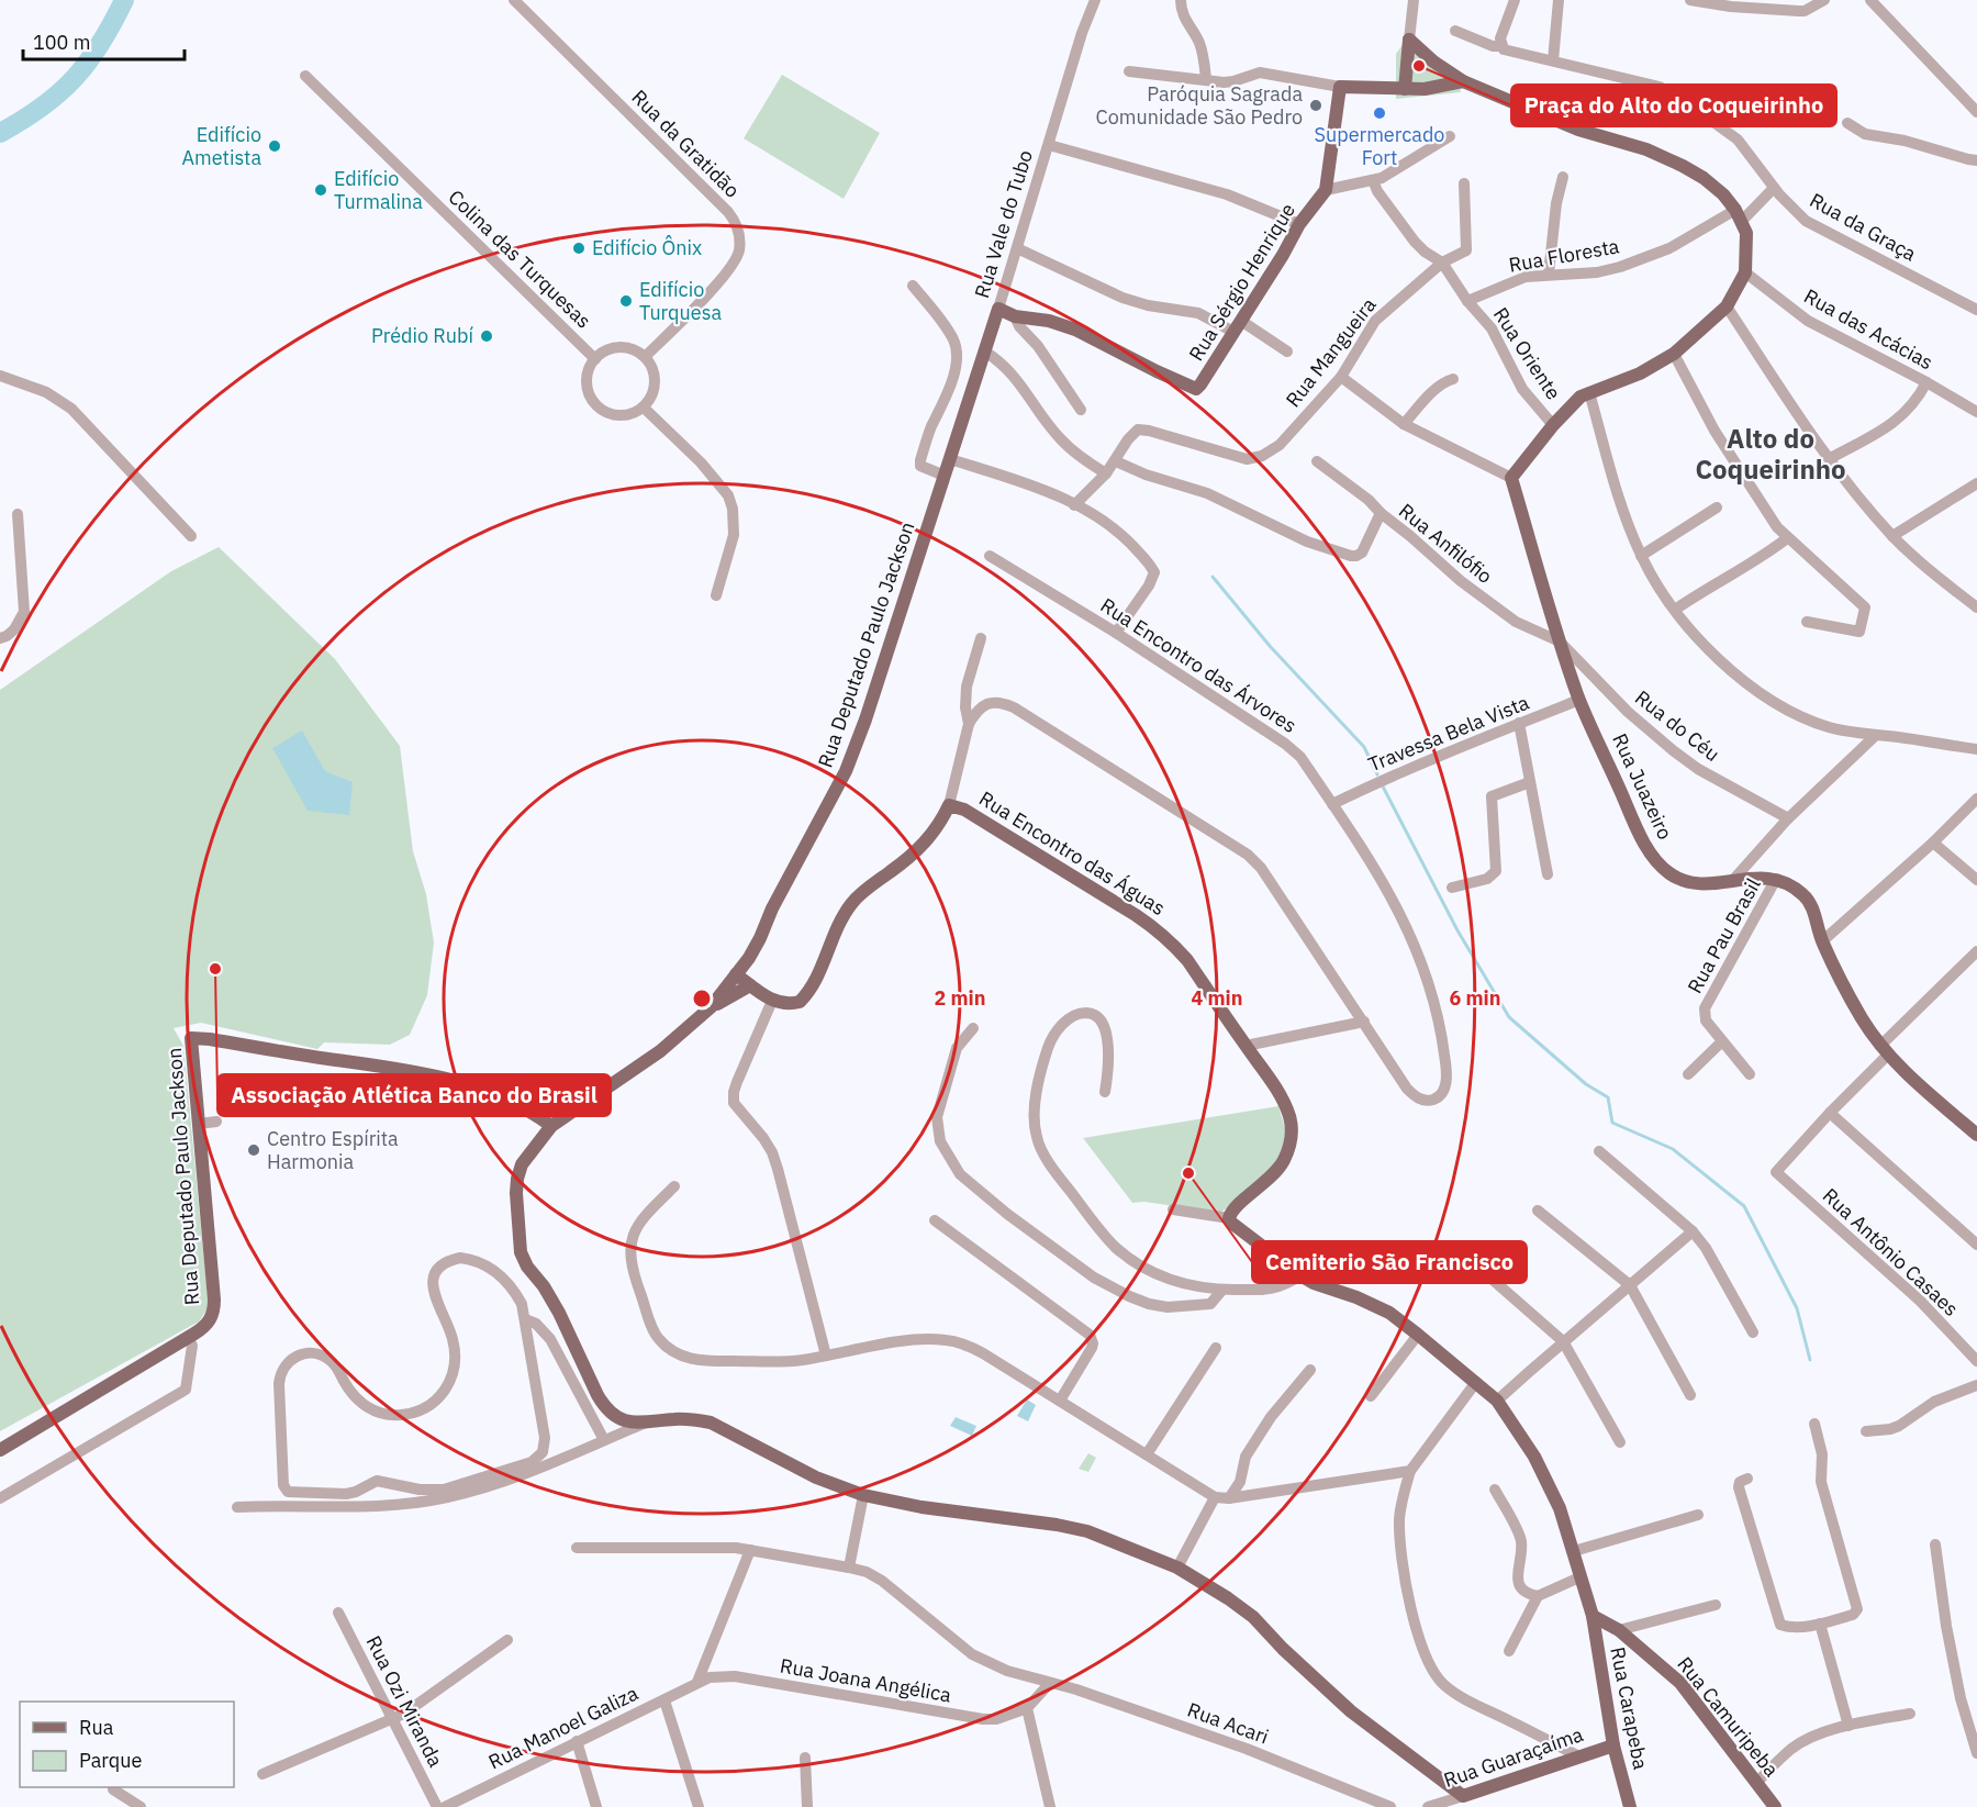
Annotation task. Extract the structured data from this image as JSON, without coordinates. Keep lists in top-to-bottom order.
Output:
{
  "streets": {
    "main road": [
      "Rua Vale do Tubo",
      "Rua Sérgio Henrique",
      "Rua Deputado Paulo Jackson",
      "Rua Juazeiro",
      "Rua Encontro das Águas",
      "Rua Carapeba",
      "Rua Camuripeba",
      "Rua Guaraçaíma"
    ],
    "street": [
      "Rua da Gratidão",
      "Rua da Graça",
      "Rua Floresta",
      "Colina das Turquesas",
      "Rua das Acácias",
      "Rua Mangueira",
      "Rua Oriente",
      "Rua Anfilófio",
      "Rua Encontro das Árvores",
      "Rua do Céu",
      "Travessa Bela Vista",
      "Rua Pau Brasil",
      "Rua Antônio Casaes",
      "Rua Joana Angélica",
      "Rua Ozi Miranda",
      "Rua Acari",
      "Rua Manoel Galiza"
    ]
  },
  "crossings": [
    ["Rua da Gratidão", "Colina das Turquesas"],
    ["Rua Vale do Tubo", "Rua Deputado Paulo Jackson"],
    ["Rua da Graça", "Rua Floresta"],
    ["Rua Floresta", "Rua Oriente"],
    ["Rua Mangueira", "Rua Oriente"],
    ["Rua Anfilófio", "Rua do Céu"],
    ["Rua Anfilófio", "Rua Juazeiro"],
    ["Rua Encontro das Árvores", "Travessa Bela Vista"],
    ["Rua do Céu", "Rua Juazeiro"],
    ["Travessa Bela Vista", "Rua Juazeiro"],
    ["Rua Juazeiro", "Rua Pau Brasil"],
    ["Rua Joana Angélica", "Rua Manoel Galiza"],
    ["Rua Carapeba", "Rua Camuripeba"],
    ["Rua Carapeba", "Rua Guaraçaíma"]
  ],
  "districts": ["Alto do Coqueirinho"],
  "places": [
    "Praça do Alto do Coqueirinho",
    "Paróquia Sagrada Comunidade São Pedro",
    "Supermercado Fort",
    "Edifício Ametista",
    "Edifício Turmalina",
    "Edifício Ônix",
    "Edifício Turquesa",
    "Prédio Rubí",
    "Associação Atlética Banco do Brasil",
    "Centro Espírita Harmonia",
    "Cemiterio São Francisco"
  ],
  "legend": ["Rua", "Parque"],
  "scale_bar": "100 m",
  "rings": ["2 min", "4 min", "6 min"]
}
